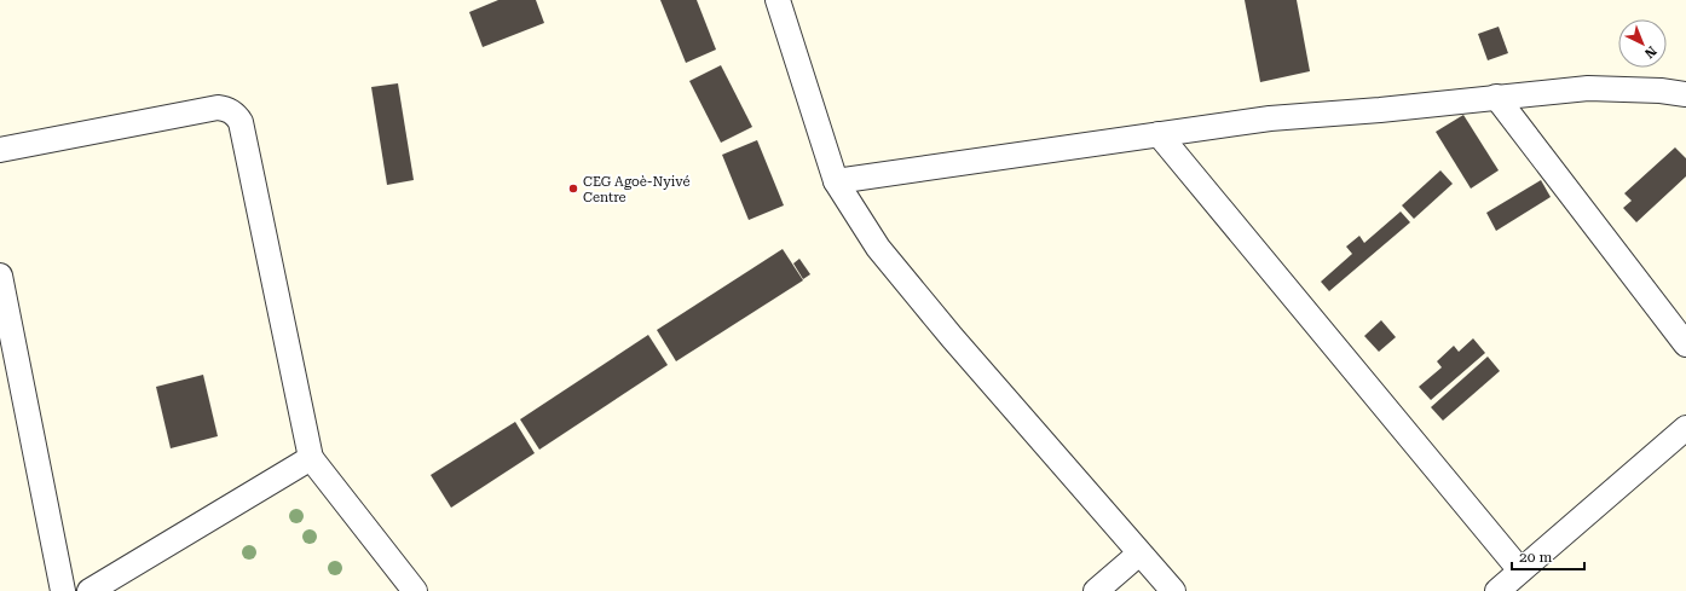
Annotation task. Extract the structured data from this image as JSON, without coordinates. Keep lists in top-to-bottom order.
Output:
{
  "places": ["CEG Agoè-Nyivé Centre"],
  "scale_bar": "20 m",
  "north": "bottom right"
}
